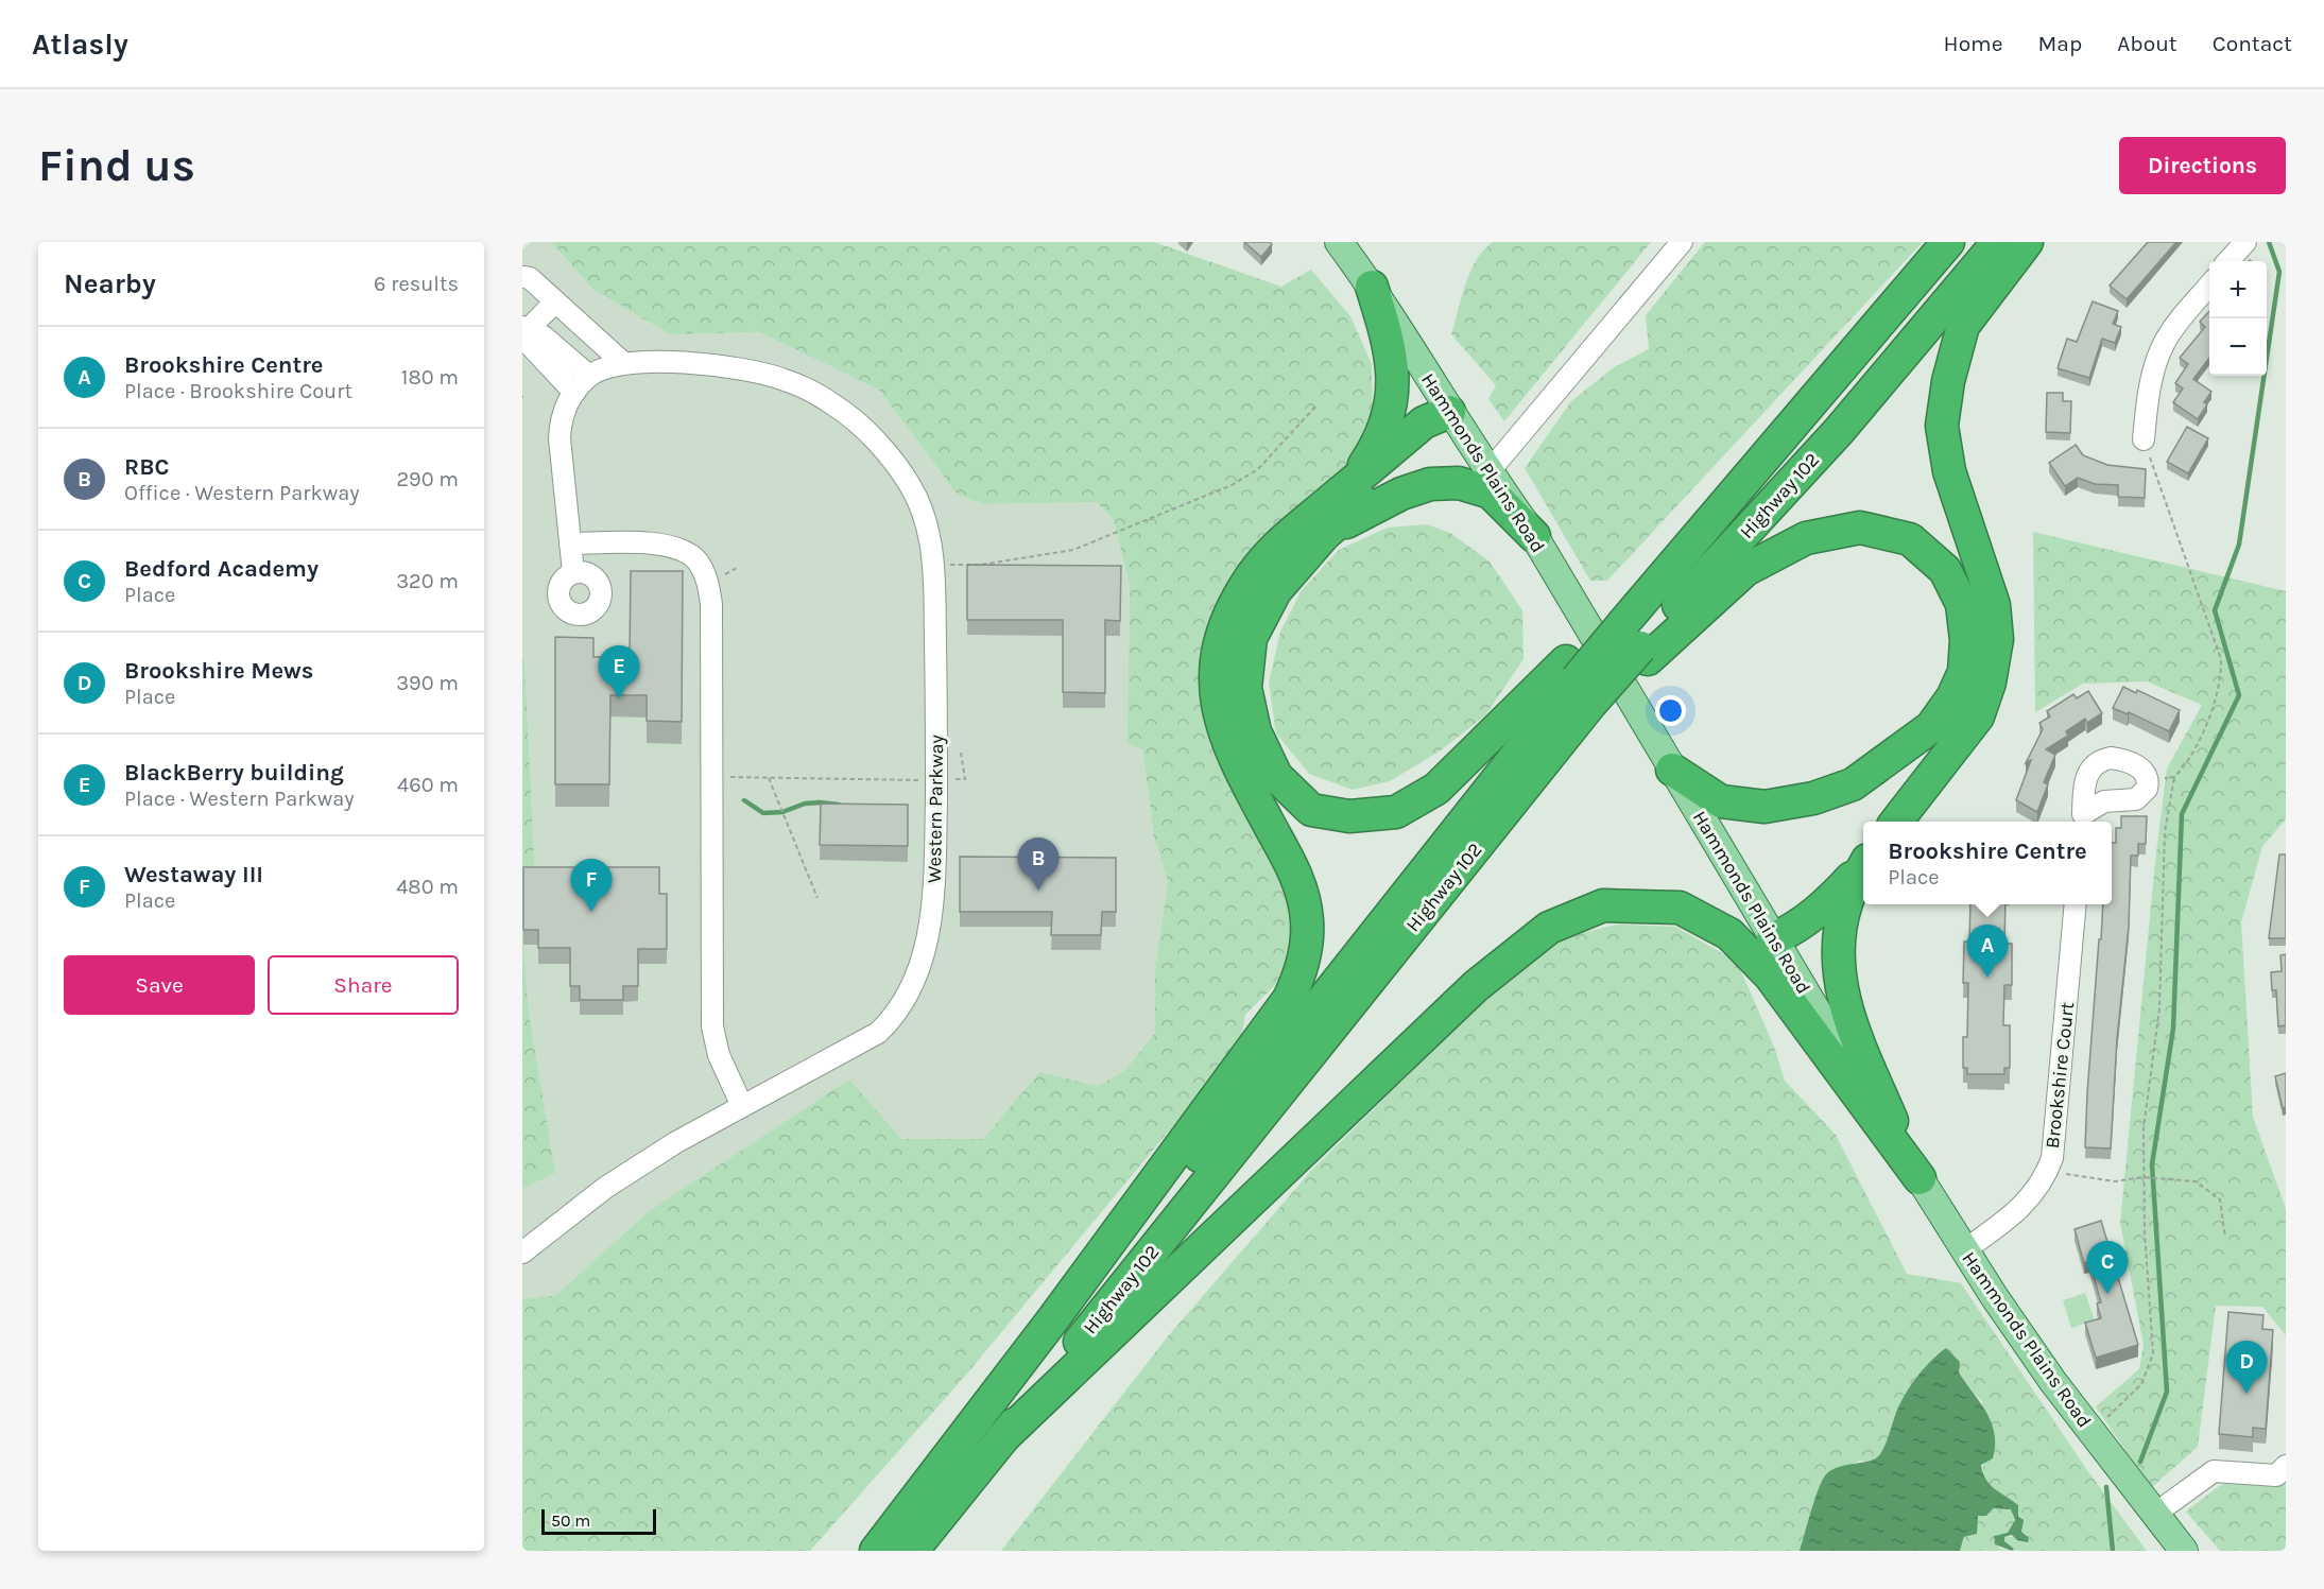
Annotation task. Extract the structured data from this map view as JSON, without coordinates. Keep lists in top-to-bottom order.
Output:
{
  "streets": {
    "highway": ["Highway 102"],
    "main road": ["Hammonds Plains Road"],
    "street": ["Western Parkway", "Brookshire Court"]
  },
  "crossings": [
    ["Hammonds Plains Road", "Brookshire Court"]
  ],
  "scale_bar": "50 m",
  "page": {
    "header": "Atlasly",
    "nav": [
      "Home",
      "Map",
      "About",
      "Contact"
    ],
    "buttons": [
      "Directions",
      ["Save", "Share"]
    ],
    "title": "Find us",
    "heading": ["Nearby", "6 results"],
    "map_buttons": ["+", "−"],
    "list": [
      {
        "mark": "A",
        "name": "Brookshire Centre",
        "note": "Place · Brookshire Court",
        "value": "180 m"
      },
      {
        "mark": "B",
        "name": "RBC",
        "note": "Office · Western Parkway",
        "value": "290 m"
      },
      {
        "mark": "C",
        "name": "Bedford Academy",
        "note": "Place",
        "value": "320 m"
      },
      {
        "mark": "D",
        "name": "Brookshire Mews",
        "note": "Place",
        "value": "390 m"
      },
      {
        "mark": "E",
        "name": "BlackBerry building",
        "note": "Place · Western Parkway",
        "value": "460 m"
      },
      {
        "mark": "F",
        "name": "Westaway III",
        "note": "Place",
        "value": "480 m"
      }
    ],
    "pins": [
      "E",
      "B",
      "F",
      "A",
      "C",
      "D"
    ],
    "popup": ["Brookshire Centre", "Place"],
    "scale": "50 m"
  }
}
